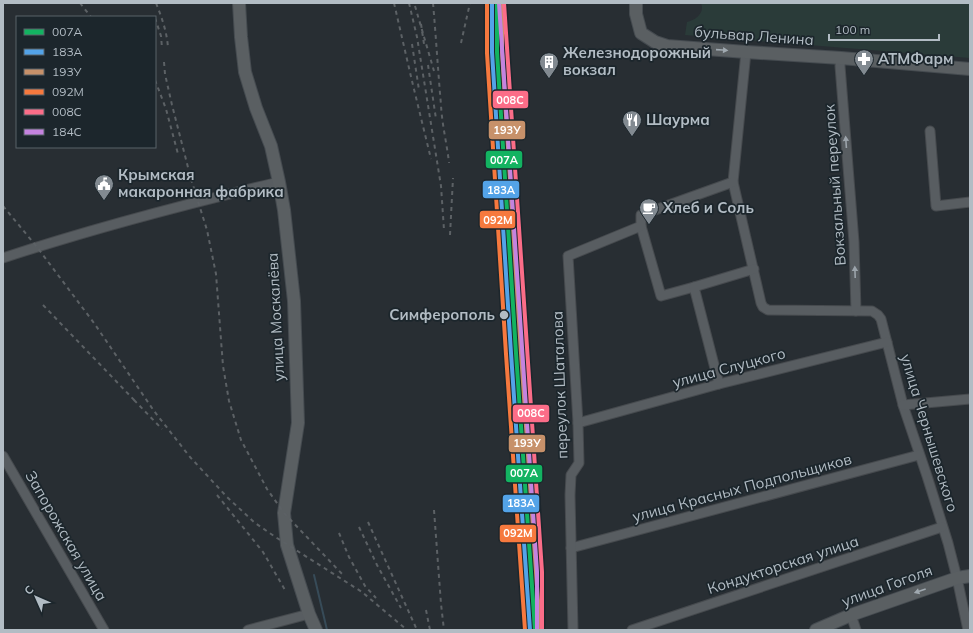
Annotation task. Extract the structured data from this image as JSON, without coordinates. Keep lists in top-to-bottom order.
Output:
{
  "streets": {
    "main road": ["бульвар Ленина", "улица Москалёва", "улица Гоголя"],
    "street": [
      "Вокзальный переулок",
      "улица Слуцкого",
      "переулок Шаталова",
      "улица Чернышевского",
      "улица Красных Подпольщиков",
      "Запорожская улица",
      "Кондукторская улица"
    ]
  },
  "crossings": [
    ["бульвар Ленина", "Вокзальный переулок"],
    ["Вокзальный переулок", "улица Чернышевского"],
    ["улица Слуцкого", "переулок Шаталова"],
    ["улица Слуцкого", "улица Чернышевского"],
    ["переулок Шаталова", "улица Красных Подпольщиков"],
    ["улица Чернышевского", "улица Красных Подпольщиков"],
    ["улица Чернышевского", "Кондукторская улица"],
    ["улица Чернышевского", "улица Гоголя"]
  ],
  "one_way": ["Вокзальный переулок", "улица Гоголя"],
  "places": {
    "pharmacy": ["АТМФарм"],
    "building": ["Железнодорожный вокзал"],
    "restaurant": ["Шаурма"],
    "public building": ["Крымская макаронная фабрика"],
    "cafe": ["Хлеб и Соль"],
    "other": ["Симферополь"]
  },
  "lines": [
    "transit line 007А",
    "transit line 183А",
    "transit line 193У",
    "transit line 092М",
    "transit line 008С",
    "transit line 184С"
  ],
  "legend": [
    "007А",
    "183А",
    "193У",
    "092М",
    "008С",
    "184С"
  ],
  "scale_bar": "100 m",
  "north": "top left"
}
